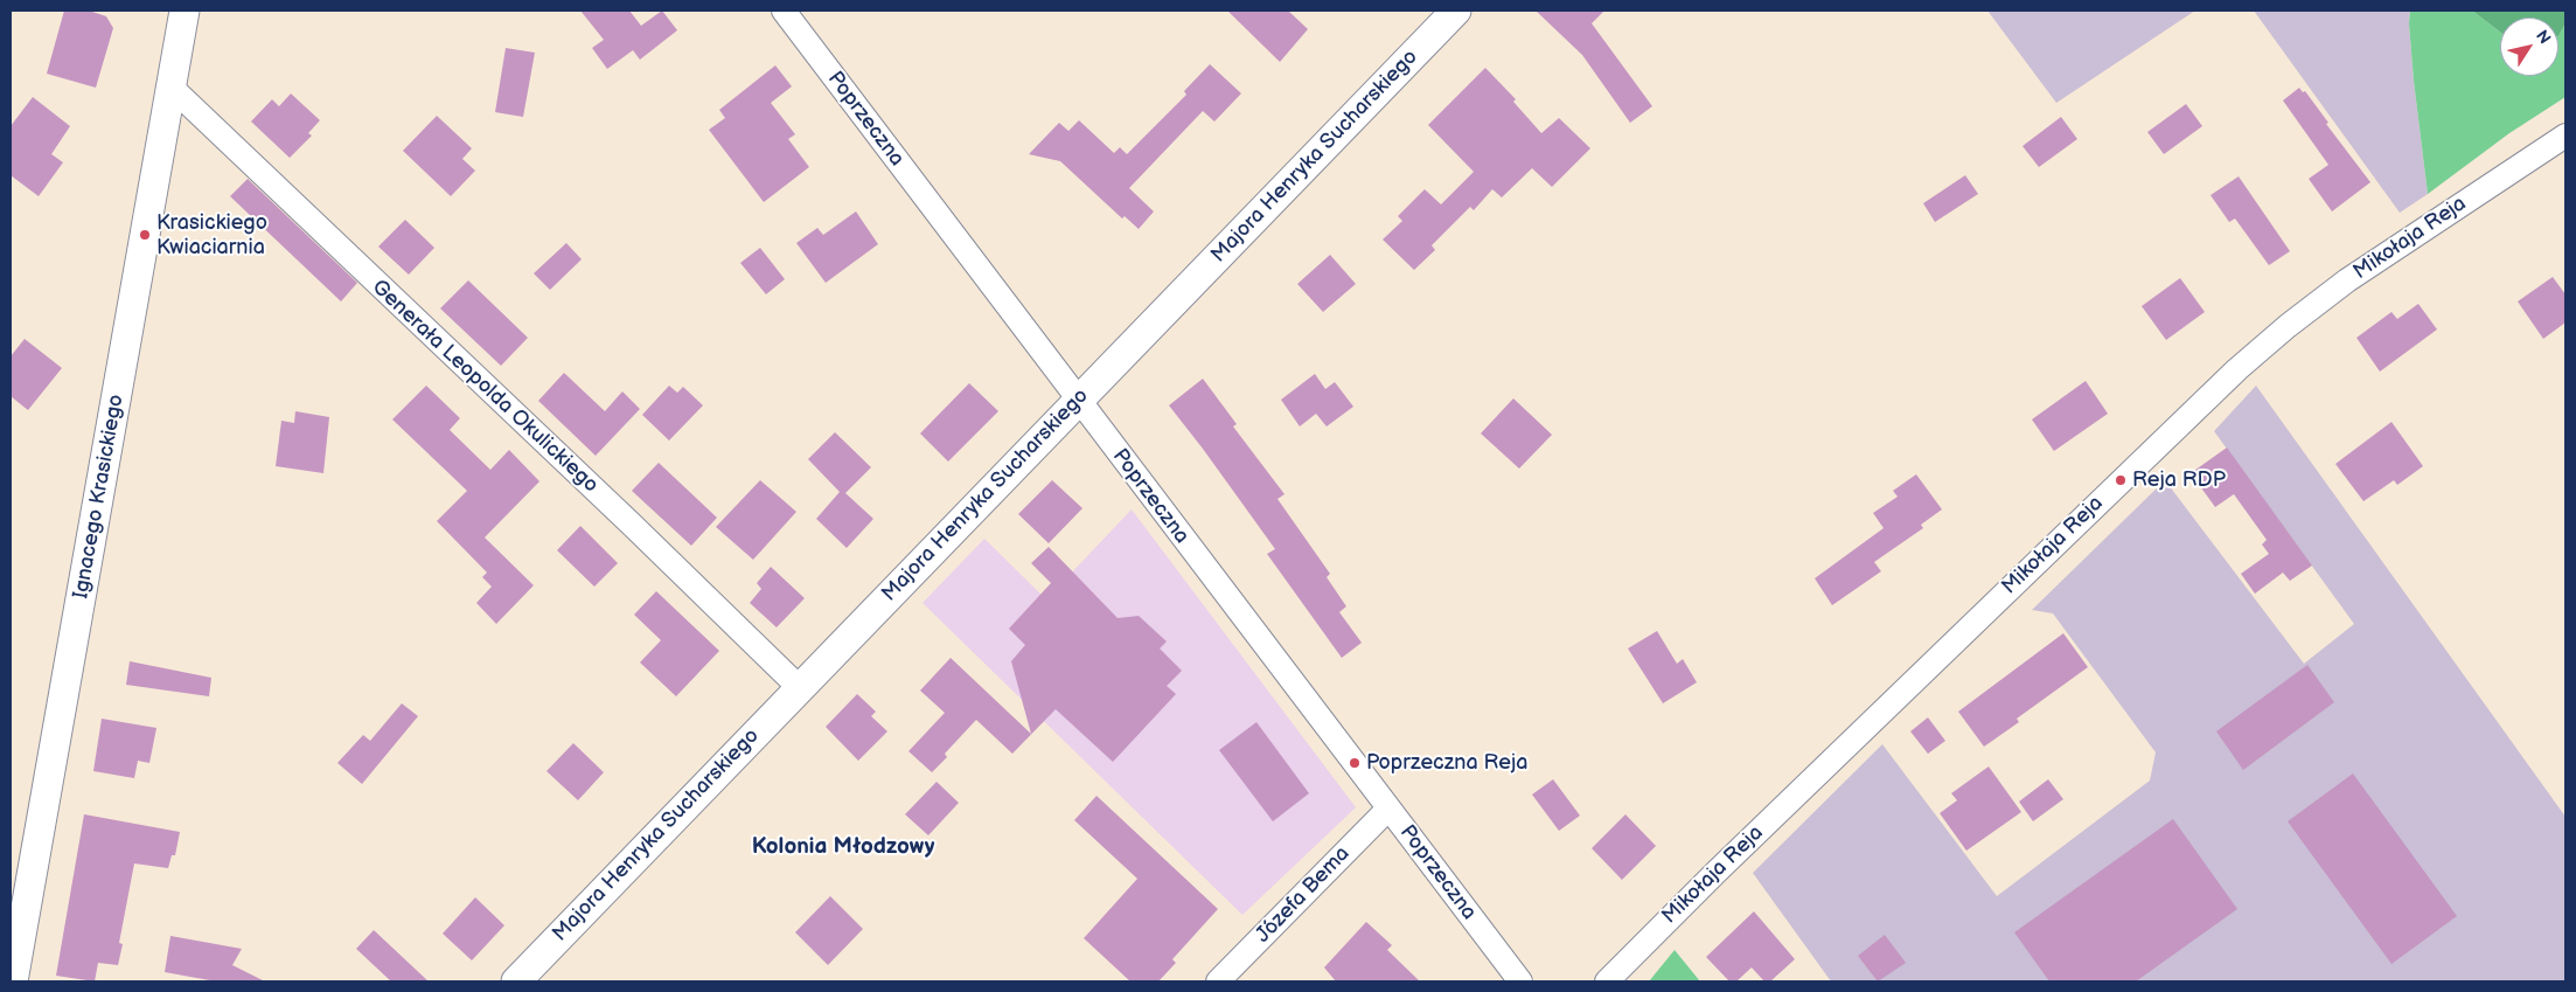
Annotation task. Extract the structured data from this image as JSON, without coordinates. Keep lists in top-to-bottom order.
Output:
{
  "streets": {
    "street": [
      "Poprzeczna",
      "Majora Henryka Sucharskiego",
      "Mikołaja Reja",
      "Generała Leopolda Okulickiego",
      "Ignacego Krasickiego",
      "Józefa Bema"
    ]
  },
  "crossings": [
    ["Poprzeczna", "Majora Henryka Sucharskiego"],
    ["Poprzeczna", "Józefa Bema"],
    ["Majora Henryka Sucharskiego", "Generała Leopolda Okulickiego"],
    ["Generała Leopolda Okulickiego", "Ignacego Krasickiego"]
  ],
  "districts": ["Kolonia Młodzowy"],
  "places": ["Krasickiego Kwiaciarnia", "Reja RDP", "Poprzeczna Reja"],
  "north": "top right"
}
